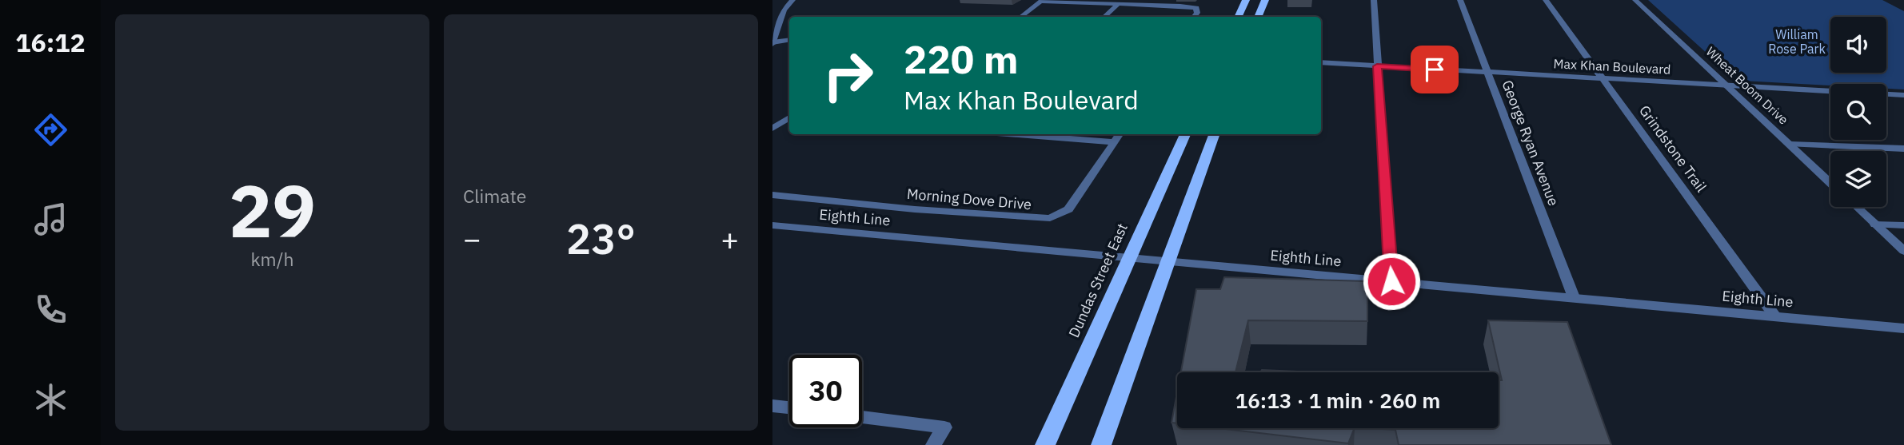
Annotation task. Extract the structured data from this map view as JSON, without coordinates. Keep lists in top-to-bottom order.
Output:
{
  "streets": {
    "main road": ["Dundas Street East"],
    "street": [
      "Max Khan Boulevard",
      "Wheat Boom Drive",
      "George Ryan Avenue",
      "Grindstone Trail",
      "Morning Dove Drive",
      "Eighth Line"
    ]
  },
  "crossings": [
    ["Max Khan Boulevard", "Wheat Boom Drive"],
    ["Max Khan Boulevard", "George Ryan Avenue"],
    ["Max Khan Boulevard", "Grindstone Trail"],
    ["George Ryan Avenue", "Eighth Line"],
    ["Grindstone Trail", "Eighth Line"],
    ["Eighth Line", "Dundas Street East"]
  ],
  "parks": ["William Rose Park"],
  "page": {
    "tabs": "16:12",
    "tile": [
      ["29", "km/h"],
      "Climate"
    ],
    "turn": ["220 m", "Max Khan Boulevard"],
    "heat": ["−", "23°", "+"],
    "limit": "30",
    "trip": "16:13 · 1 min · 260 m"
  }
}
